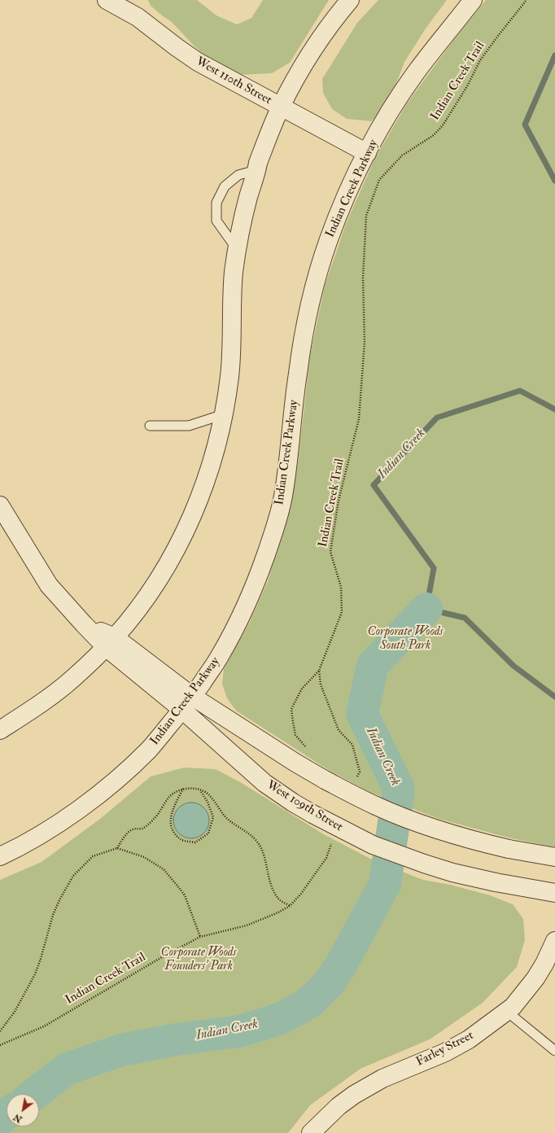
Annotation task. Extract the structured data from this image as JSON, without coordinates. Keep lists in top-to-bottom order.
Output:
{
  "streets": {
    "street": [
      "West 110th Street",
      "Indian Creek Parkway",
      "West 109th Street",
      "Farley Street"
    ],
    "path": ["Indian Creek Trail"]
  },
  "crossings": [
    ["West 110th Street", "Indian Creek Parkway"],
    ["Indian Creek Parkway", "West 109th Street"]
  ],
  "water": ["Indian Creek"],
  "parks": ["Corporate Woods South Park", "Corporate Woods Founders' Park"],
  "north": "bottom left"
}
